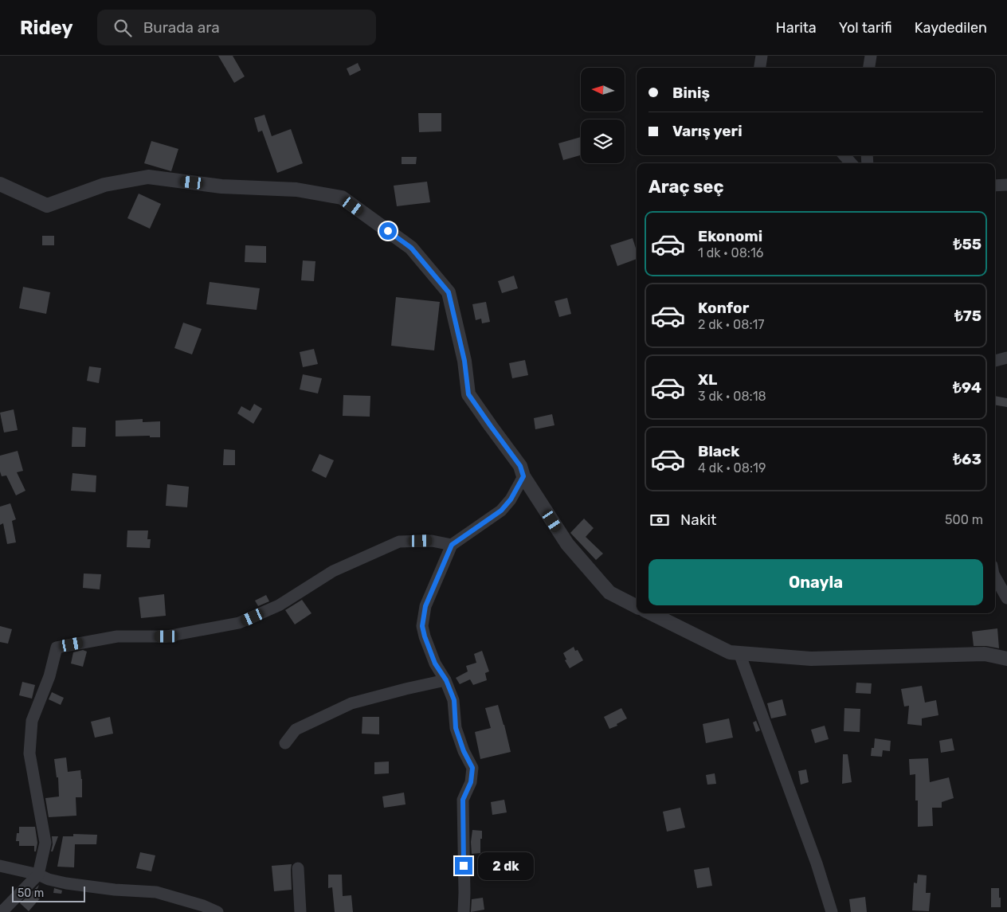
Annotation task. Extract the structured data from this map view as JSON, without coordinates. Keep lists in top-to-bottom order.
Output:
{
  "scale_bar": "50 m",
  "north": "left",
  "page": {
    "header": "Ridey",
    "search": "Burada ara",
    "nav": ["Harita", "Yol tarifi", "Kaydedilen"],
    "banner": ["Biniş", "Varış yeri"],
    "heading": "Araç seç",
    "list": [
      {
        "name": "Ekonomi",
        "note": "1 dk · 08:16",
        "value": "₺55"
      },
      {
        "name": "Konfor",
        "note": "2 dk · 08:17",
        "value": "₺75"
      },
      {
        "name": "XL",
        "note": "3 dk · 08:18",
        "value": "₺94"
      },
      {
        "name": "Black",
        "note": "4 dk · 08:19",
        "value": "₺63"
      }
    ],
    "pay": ["Nakit", "500 m"],
    "buttons": "Onayla",
    "bubble": "2 dk",
    "scale": "50 m"
  }
}
